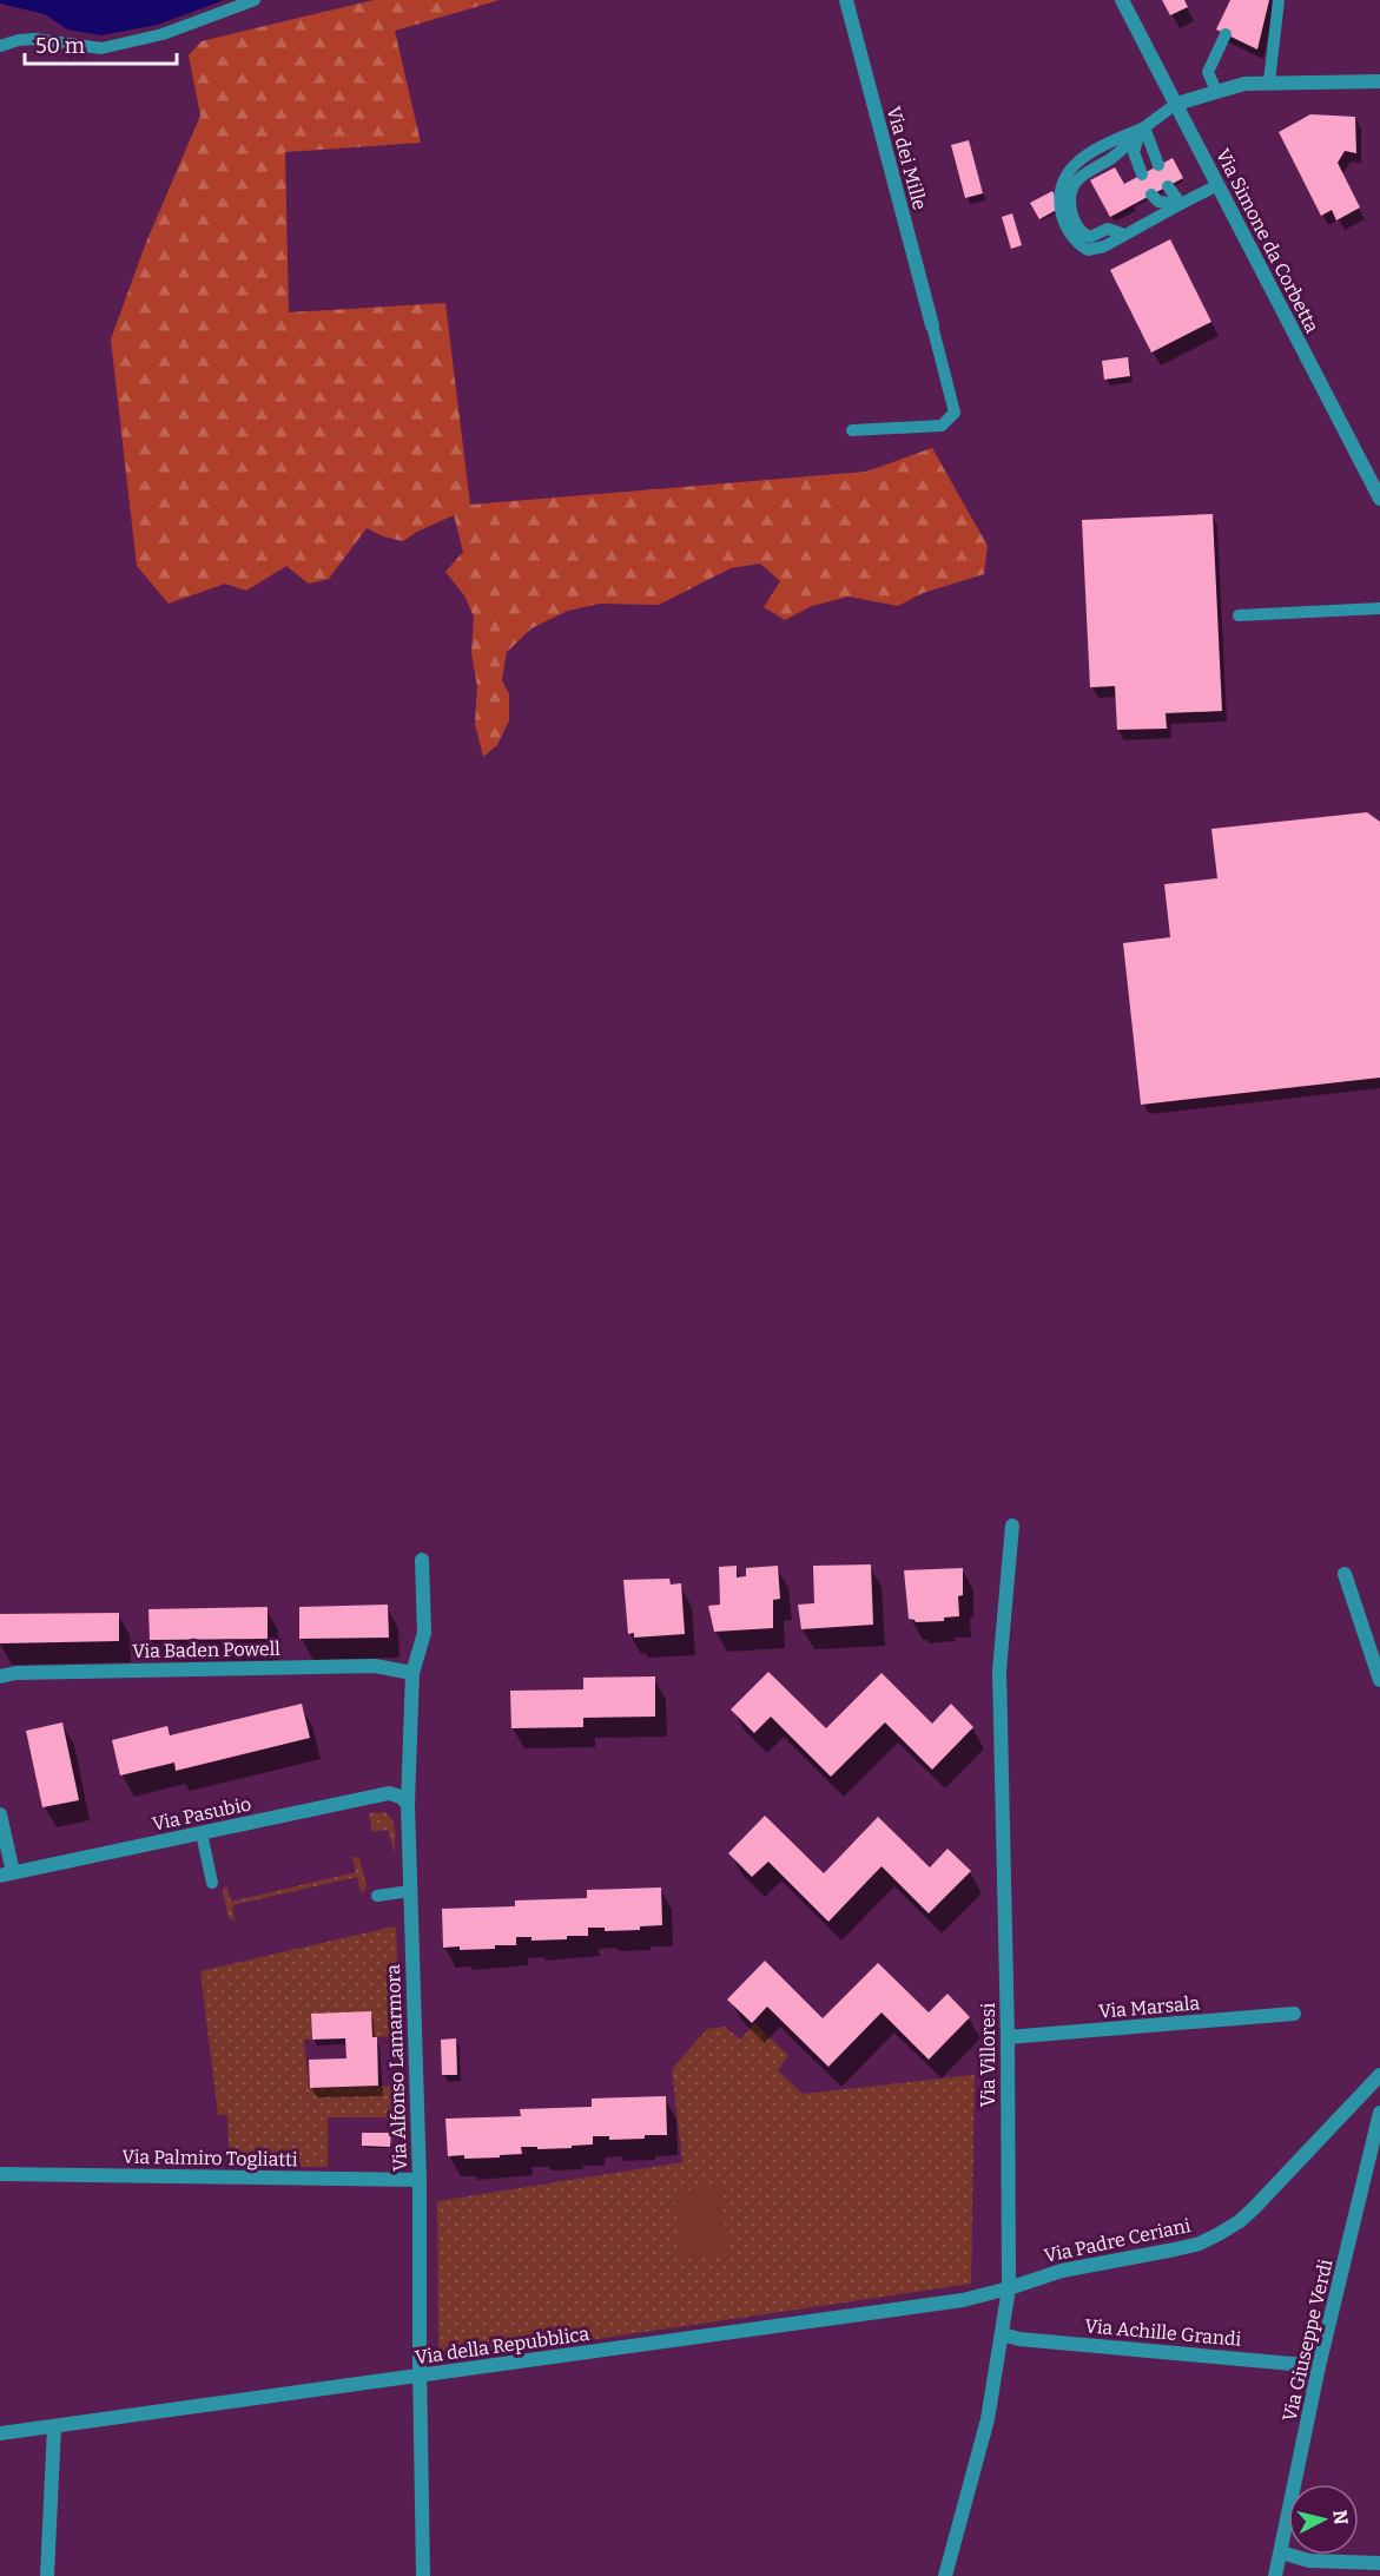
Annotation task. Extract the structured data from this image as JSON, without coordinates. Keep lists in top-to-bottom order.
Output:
{
  "streets": {
    "street": [
      "Via dei Mille",
      "Via Simone da Corbetta",
      "Via Baden Powell",
      "Via Pasubio",
      "Via Marsala",
      "Via Villoresi",
      "Via Alfonso Lamarmora",
      "Via Palmiro Togliatti",
      "Via Padre Ceriani",
      "Via Achille Grandi",
      "Via Giuseppe Verdi",
      "Via della Repubblica"
    ]
  },
  "crossings": [
    ["Via Baden Powell", "Via Alfonso Lamarmora"],
    ["Via Pasubio", "Via Alfonso Lamarmora"],
    ["Via Marsala", "Via Villoresi"],
    ["Via Villoresi", "Via Padre Ceriani"],
    ["Via Villoresi", "Via Achille Grandi"],
    ["Via Villoresi", "Via della Repubblica"],
    ["Via Alfonso Lamarmora", "Via Palmiro Togliatti"],
    ["Via Alfonso Lamarmora", "Via della Repubblica"],
    ["Via Padre Ceriani", "Via della Repubblica"],
    ["Via Achille Grandi", "Via Giuseppe Verdi"]
  ],
  "scale_bar": "50 m",
  "north": "right"
}
